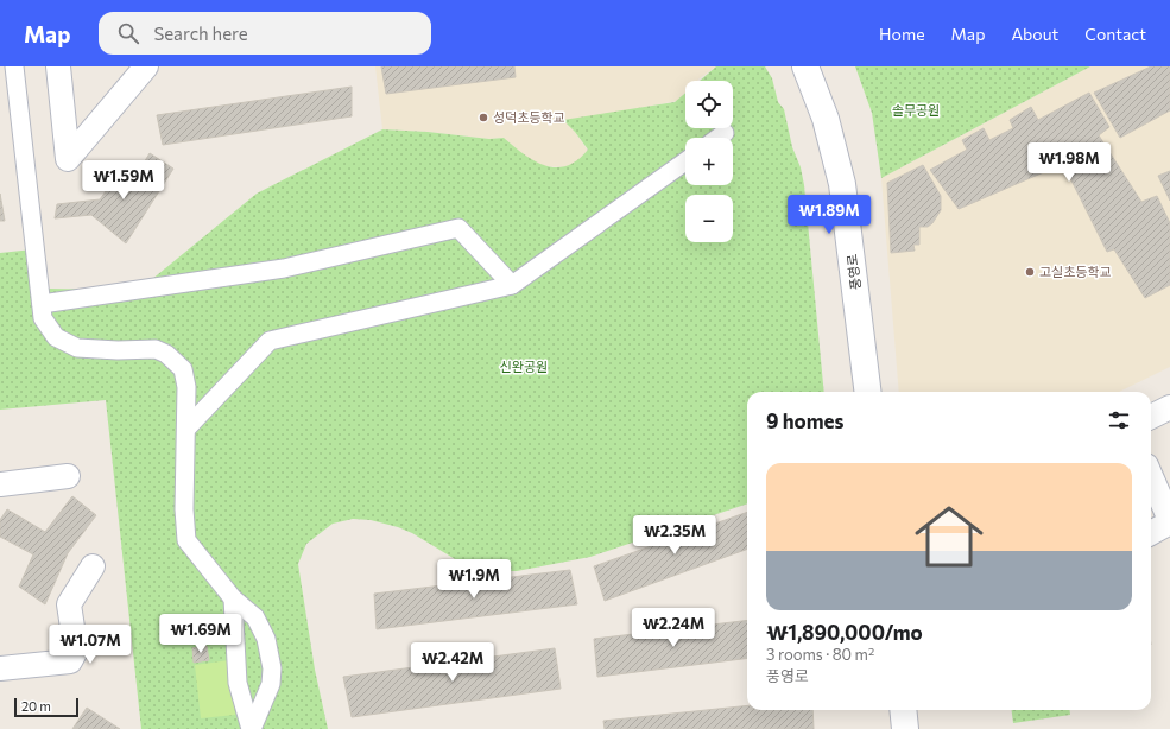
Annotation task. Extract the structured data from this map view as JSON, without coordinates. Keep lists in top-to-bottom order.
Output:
{
  "streets": {
    "main road": ["풍영로"]
  },
  "parks": ["솔무공원", "신완공원"],
  "places": ["성덕초등학교", "고실초등학교"],
  "scale_bar": "20 m",
  "page": {
    "header": "Map",
    "search": "Search here",
    "nav": [
      "Home",
      "Map",
      "About",
      "Contact"
    ],
    "map_buttons": ["+", "−"],
    "price": [
      "₩1.98M",
      "₩1.59M",
      "₩1.89M",
      "₩2.35M",
      "₩1.9M",
      "₩2.24M",
      "₩1.69M",
      "₩1.07M",
      "₩2.42M"
    ],
    "heading": "9 homes",
    "list": [
      {
        "name": "₩1,890,000/mo",
        "note": "3 rooms · 80 m² · 풍영로"
      }
    ],
    "scale": "20 m"
  }
}
